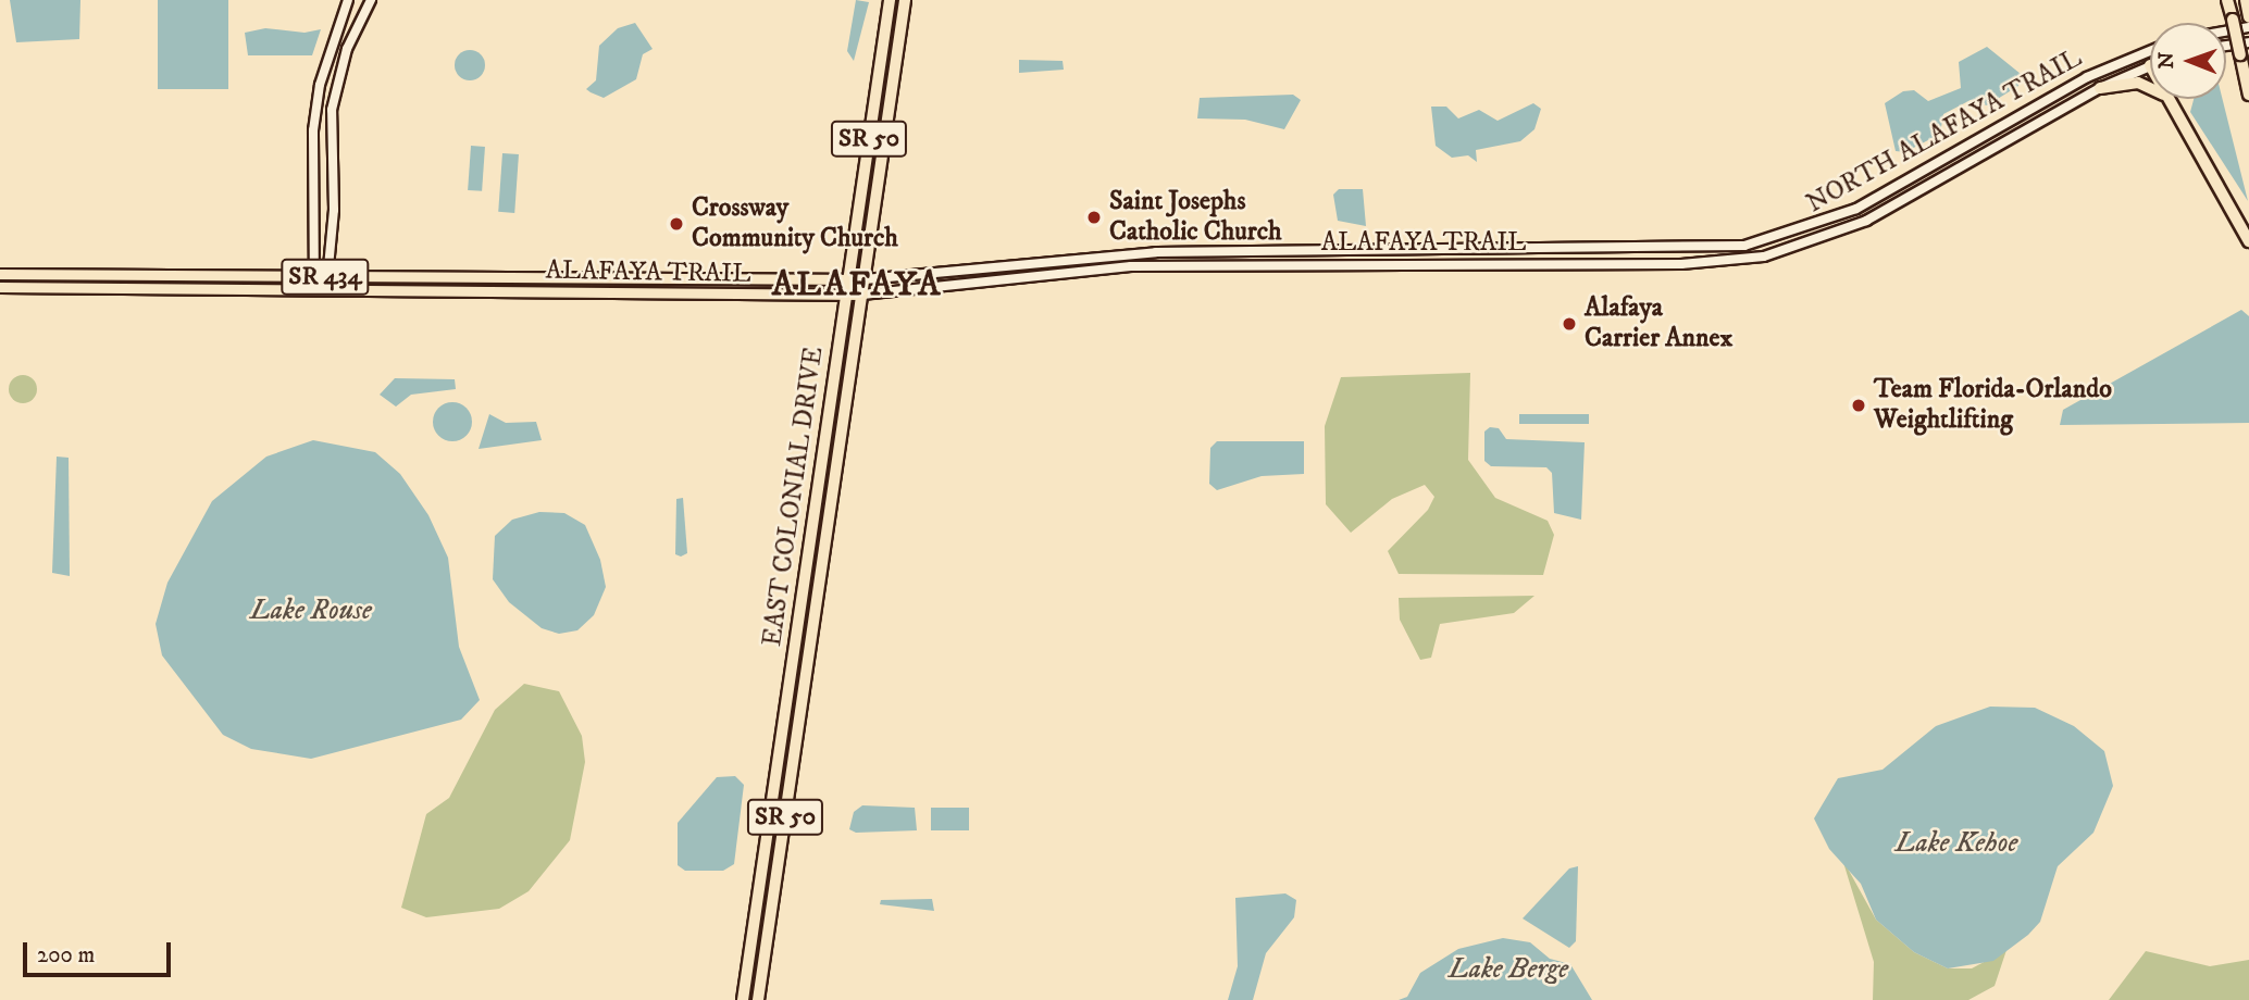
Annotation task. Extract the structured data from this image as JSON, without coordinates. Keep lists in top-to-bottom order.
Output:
{
  "streets": {
    "highway": ["SR 50", "EAST COLONIAL DRIVE"],
    "main road": ["NORTH ALAFAYA TRAIL", "ALAFAYA TRAIL", "SR 434"]
  },
  "crossings": [
    ["NORTH ALAFAYA TRAIL", "ALAFAYA TRAIL"],
    ["ALAFAYA TRAIL", "EAST COLONIAL DRIVE"]
  ],
  "districts": ["ALAFAYA"],
  "water": ["Lake Rouse", "Lake Kehoe", "Lake Berge"],
  "places": [
    "Saint Josephs Catholic Church",
    "Crossway Community Church",
    "Alafaya Carrier Annex",
    "Team Florida-Orlando Weightlifting"
  ],
  "scale_bar": "200 m",
  "north": "left"
}
